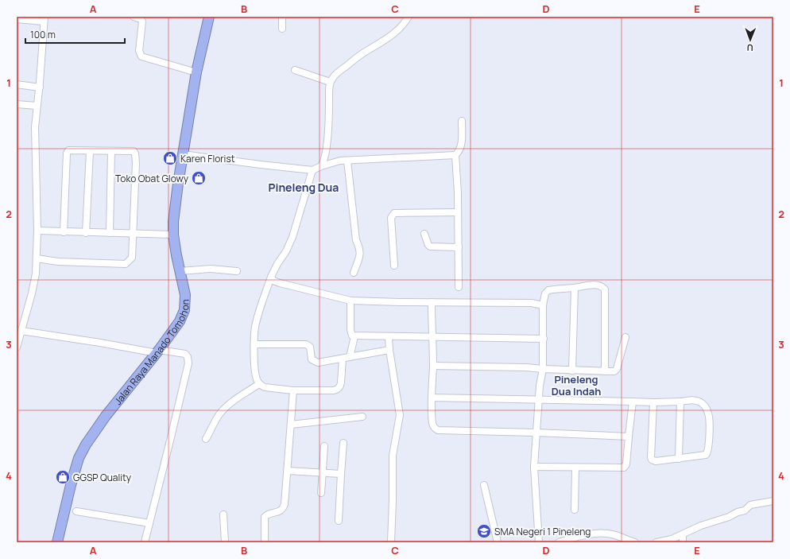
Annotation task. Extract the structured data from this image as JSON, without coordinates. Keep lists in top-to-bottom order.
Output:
{
  "streets": {
    "highway": ["Jalan Raya Manado Tomohon"]
  },
  "districts": ["Pineleng Dua", "Pineleng Dua Indah"],
  "places": {
    "shop": ["Karen Florist", "Toko Obat Glowy", "GGSP Quality"],
    "school or university": ["SMA Negeri 1 Pineleng"]
  },
  "scale_bar": "100 m",
  "north": "bottom",
  "grid": {
    "columns": [
      "A",
      "B",
      "C",
      "D",
      "E"
    ],
    "rows": [
      "1",
      "2",
      "3",
      "4"
    ]
  }
}
